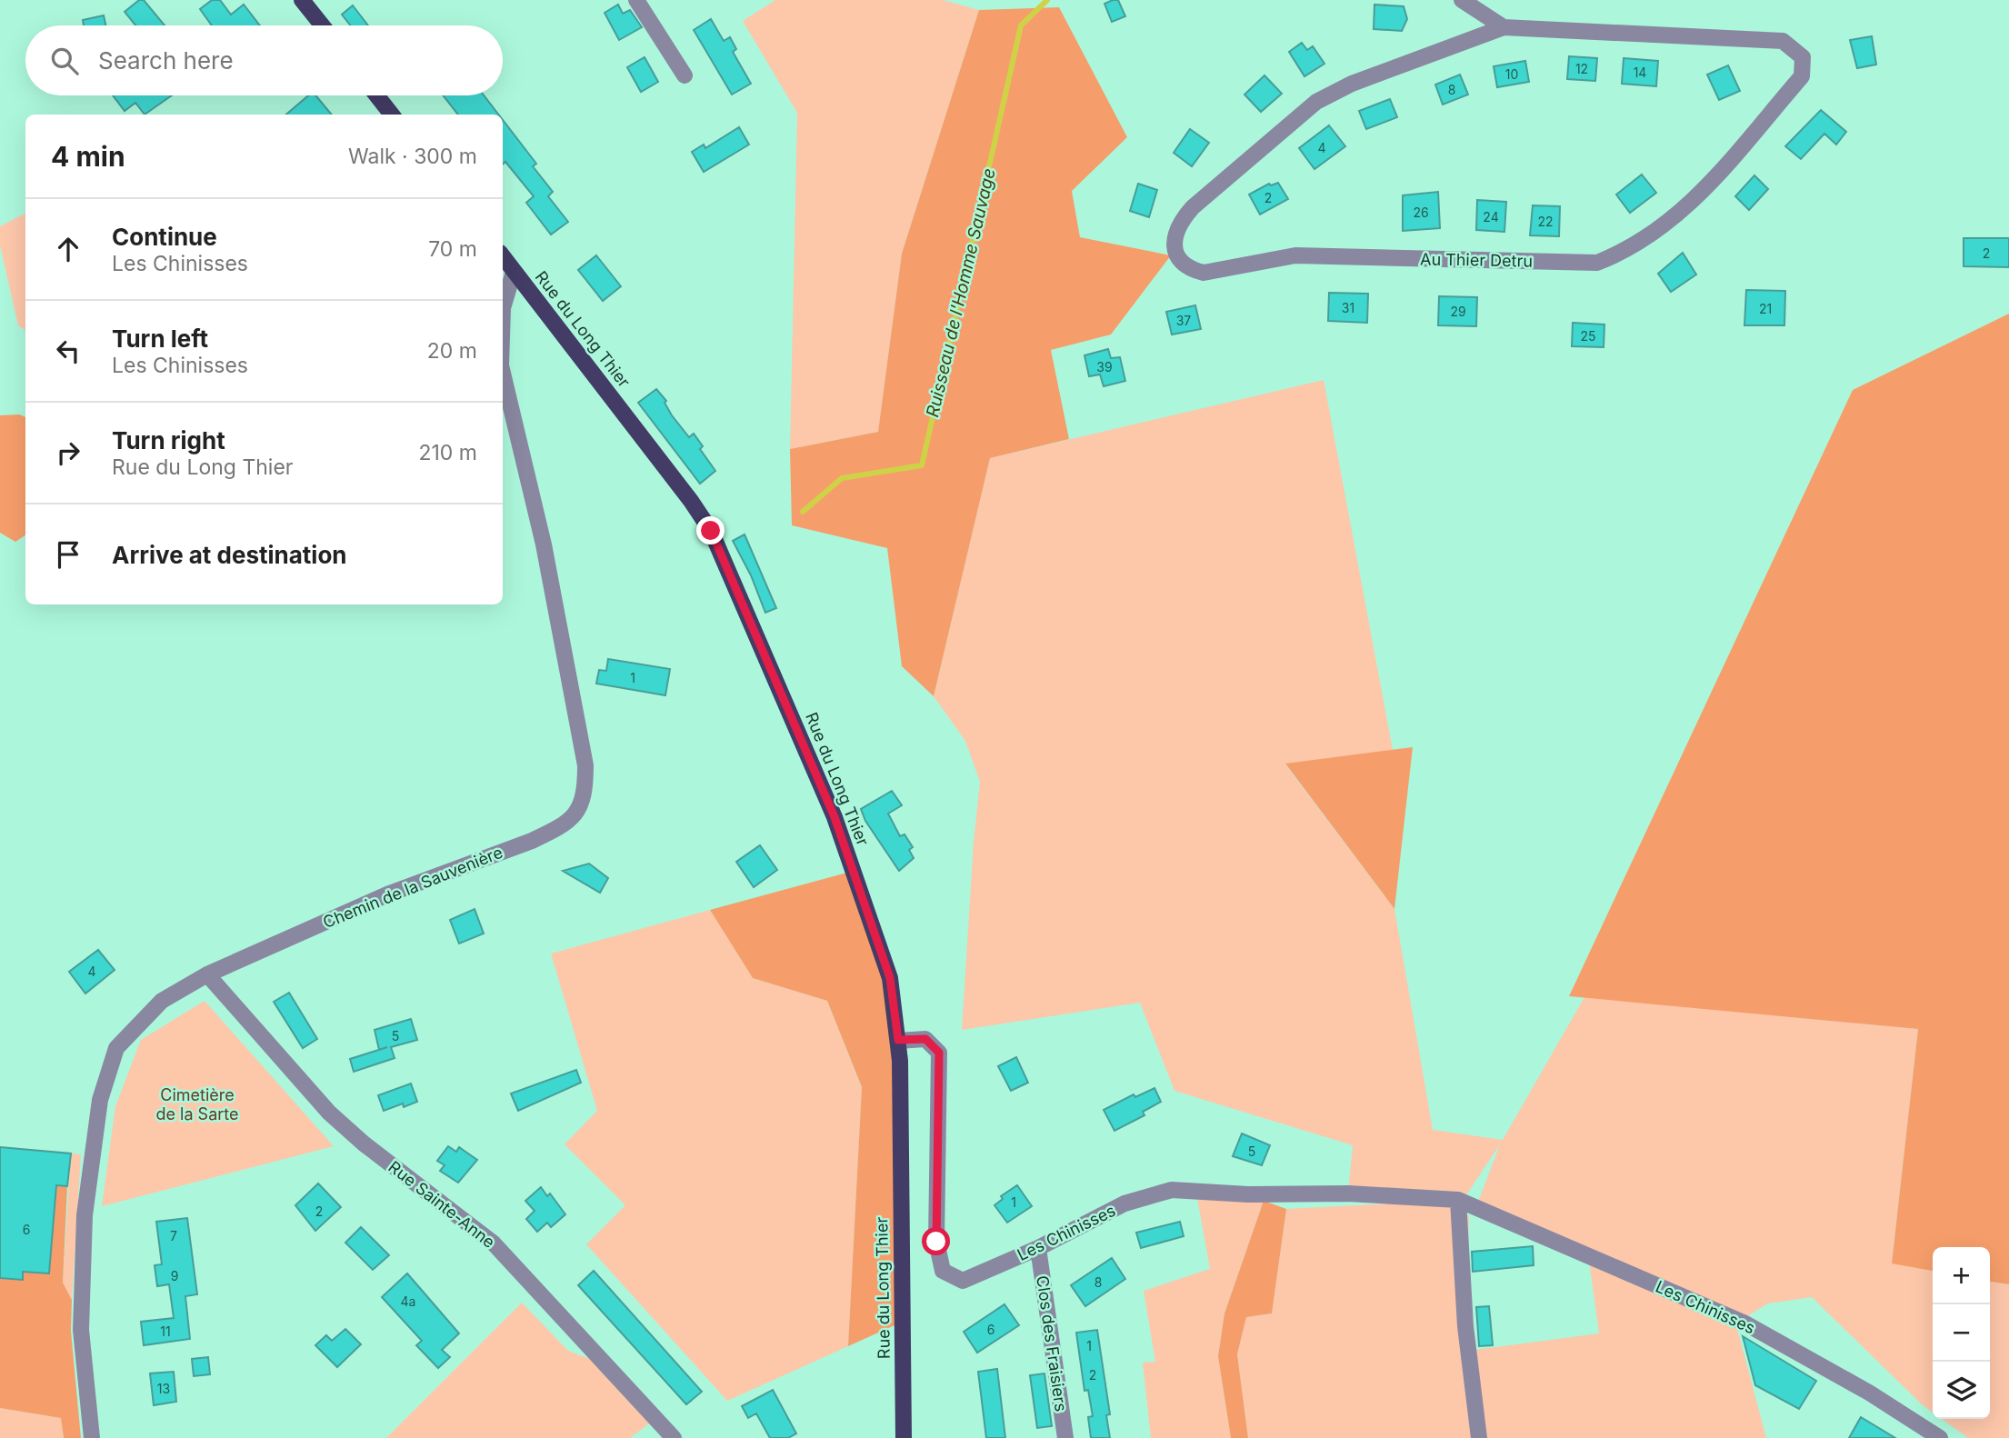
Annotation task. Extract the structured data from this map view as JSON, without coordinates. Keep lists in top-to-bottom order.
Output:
{
  "streets": {
    "main road": ["Rue du Long Thier"],
    "street": [
      "Au Thier Detru",
      "Chemin de la Sauvenière",
      "Rue Sainte-Anne",
      "Les Chinisses",
      "Clos des Fraisiers"
    ]
  },
  "crossings": [
    ["Rue du Long Thier", "Chemin de la Sauvenière"],
    ["Rue du Long Thier", "Les Chinisses"],
    ["Chemin de la Sauvenière", "Rue Sainte-Anne"],
    ["Les Chinisses", "Clos des Fraisiers"]
  ],
  "water": ["Ruisseau de l'Homme Sauvage"],
  "parks": ["Cimetière de la Sarte"],
  "house_numbers": [
    "12",
    "14",
    "10",
    "8",
    "4",
    "2",
    "26",
    "24",
    "22",
    "2",
    "31",
    "21",
    "29",
    "37",
    "25",
    "39",
    "1",
    "4",
    "5",
    "5",
    "1",
    "2",
    "6",
    "7",
    "9",
    "8",
    "4a",
    "6",
    "11",
    "1",
    "2",
    "13"
  ],
  "page": {
    "search": "Search here",
    "heading": ["4 min", "Walk · 300 m"],
    "list": [
      ["Continue", "Les Chinisses", "70 m"],
      ["Turn left", "Les Chinisses", "20 m"],
      ["Turn right", "Rue du Long Thier", "210 m"],
      "Arrive at destination"
    ],
    "map_buttons": ["+", "−"]
  }
}
